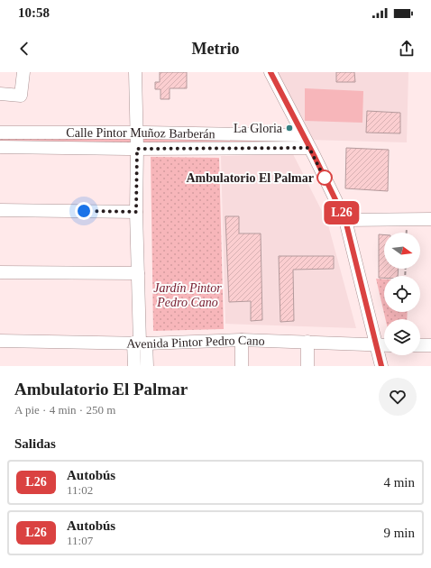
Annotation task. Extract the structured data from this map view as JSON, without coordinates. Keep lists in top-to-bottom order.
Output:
{
  "streets": {
    "street": ["Calle Pintor Muñoz Barberán", "Avenida Pintor Pedro Cano"]
  },
  "parks": ["Jardín Pintor Pedro Cano"],
  "places": ["La Gloria", "Ambulatorio El Palmar"],
  "lines": ["bus line L26"],
  "north": "right",
  "page": {
    "status": "10:58",
    "header": "Metrio",
    "on_map": "L26",
    "heading": [
      ["Ambulatorio El Palmar", "A pie · 4 min · 250 m"],
      "Salidas"
    ],
    "list": [
      {
        "mark": "L26",
        "name": "Autobús",
        "note": "11:02",
        "value": "4 min"
      },
      {
        "mark": "L26",
        "name": "Autobús",
        "note": "11:07",
        "value": "9 min"
      }
    ]
  }
}
